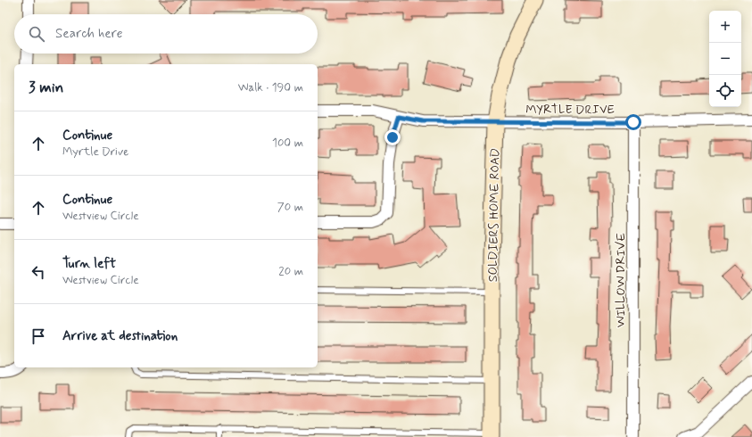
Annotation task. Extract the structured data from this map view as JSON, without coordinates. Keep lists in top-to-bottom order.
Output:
{
  "streets": {
    "street": ["MYRTLE DRIVE", "SOLDIERS HOME ROAD", "WILLOW DRIVE"]
  },
  "crossings": [
    ["MYRTLE DRIVE", "SOLDIERS HOME ROAD"],
    ["MYRTLE DRIVE", "WILLOW DRIVE"]
  ],
  "page": {
    "map_buttons": ["+", "−"],
    "search": "Search here",
    "heading": ["3 min", "Walk · 190 m"],
    "list": [
      ["Continue", "Myrtle Drive", "100 m"],
      ["Continue", "Westview Circle", "70 m"],
      ["Turn left", "Westview Circle", "20 m"],
      "Arrive at destination"
    ]
  }
}
